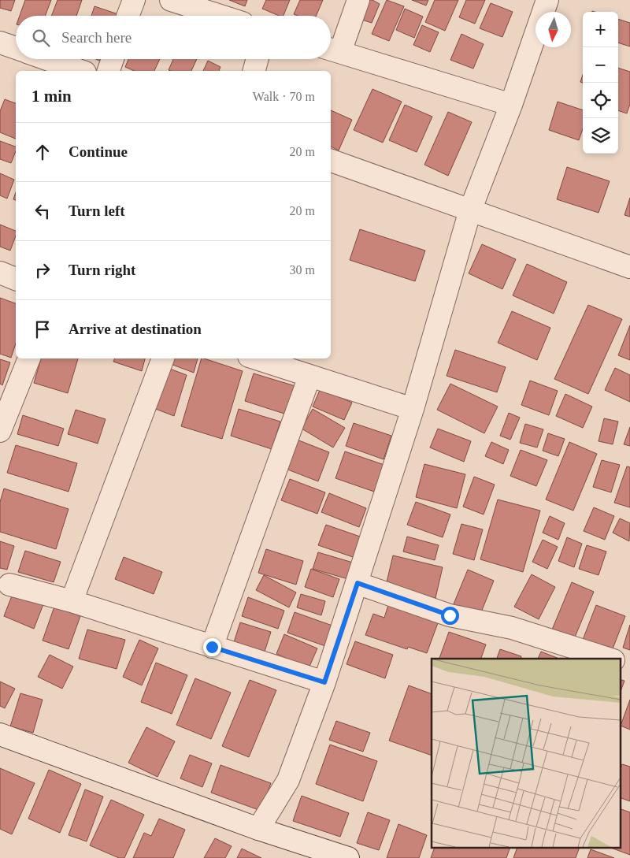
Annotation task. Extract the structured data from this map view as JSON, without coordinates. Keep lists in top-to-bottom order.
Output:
{
  "north": "bottom",
  "page": {
    "map_buttons": ["+", "−"],
    "search": "Search here",
    "heading": ["1 min", "Walk · 70 m"],
    "list": [
      ["Continue", "20 m"],
      ["Turn left", "20 m"],
      ["Turn right", "30 m"],
      "Arrive at destination"
    ]
  }
}
